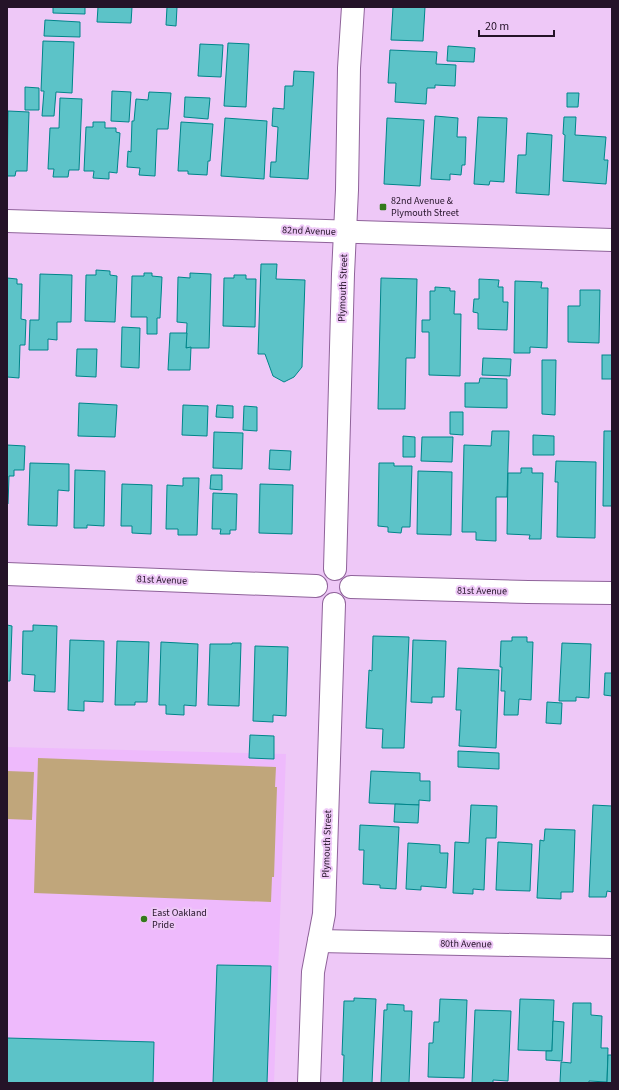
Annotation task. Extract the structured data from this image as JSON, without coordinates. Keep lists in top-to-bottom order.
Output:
{
  "streets": {
    "street": [
      "82nd Avenue",
      "Plymouth Street",
      "81st Avenue",
      "80th Avenue"
    ]
  },
  "crossings": [
    ["82nd Avenue", "Plymouth Street"],
    ["Plymouth Street", "81st Avenue"],
    ["Plymouth Street", "80th Avenue"]
  ],
  "places": {
    "transit": ["82nd Avenue & Plymouth Street"],
    "other": ["East Oakland Pride"]
  },
  "scale_bar": "20 m"
}
